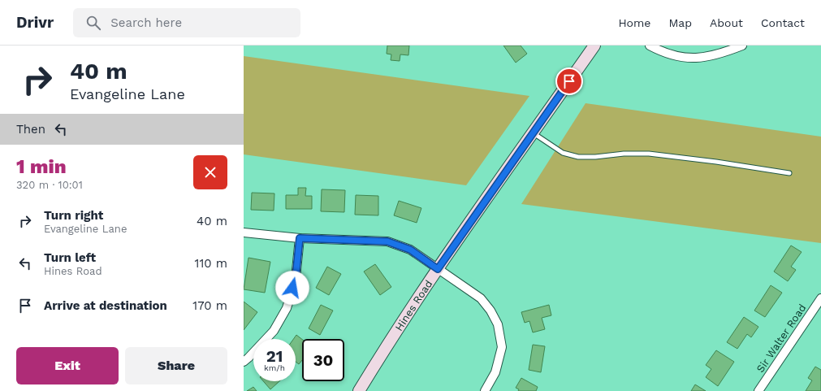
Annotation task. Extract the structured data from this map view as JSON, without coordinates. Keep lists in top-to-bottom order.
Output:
{
  "streets": {
    "street": ["Hines Road", "Sir Walter Road"]
  },
  "page": {
    "header": "Drivr",
    "search": "Search here",
    "nav": [
      "Home",
      "Map",
      "About",
      "Contact"
    ],
    "turn": ["40 m", "Evangeline Lane"],
    "then": "Then",
    "heading": ["1 min", "320 m · 10:01"],
    "list": [
      {
        "name": "Turn right",
        "note": "Evangeline Lane",
        "value": "40 m"
      },
      {
        "name": "Turn left",
        "note": "Hines Road",
        "value": "110 m"
      },
      {
        "name": "Arrive at destination",
        "value": "170 m"
      }
    ],
    "speed": "21 km/h",
    "limit": "30",
    "buttons": ["Exit", "Share"]
  }
}
